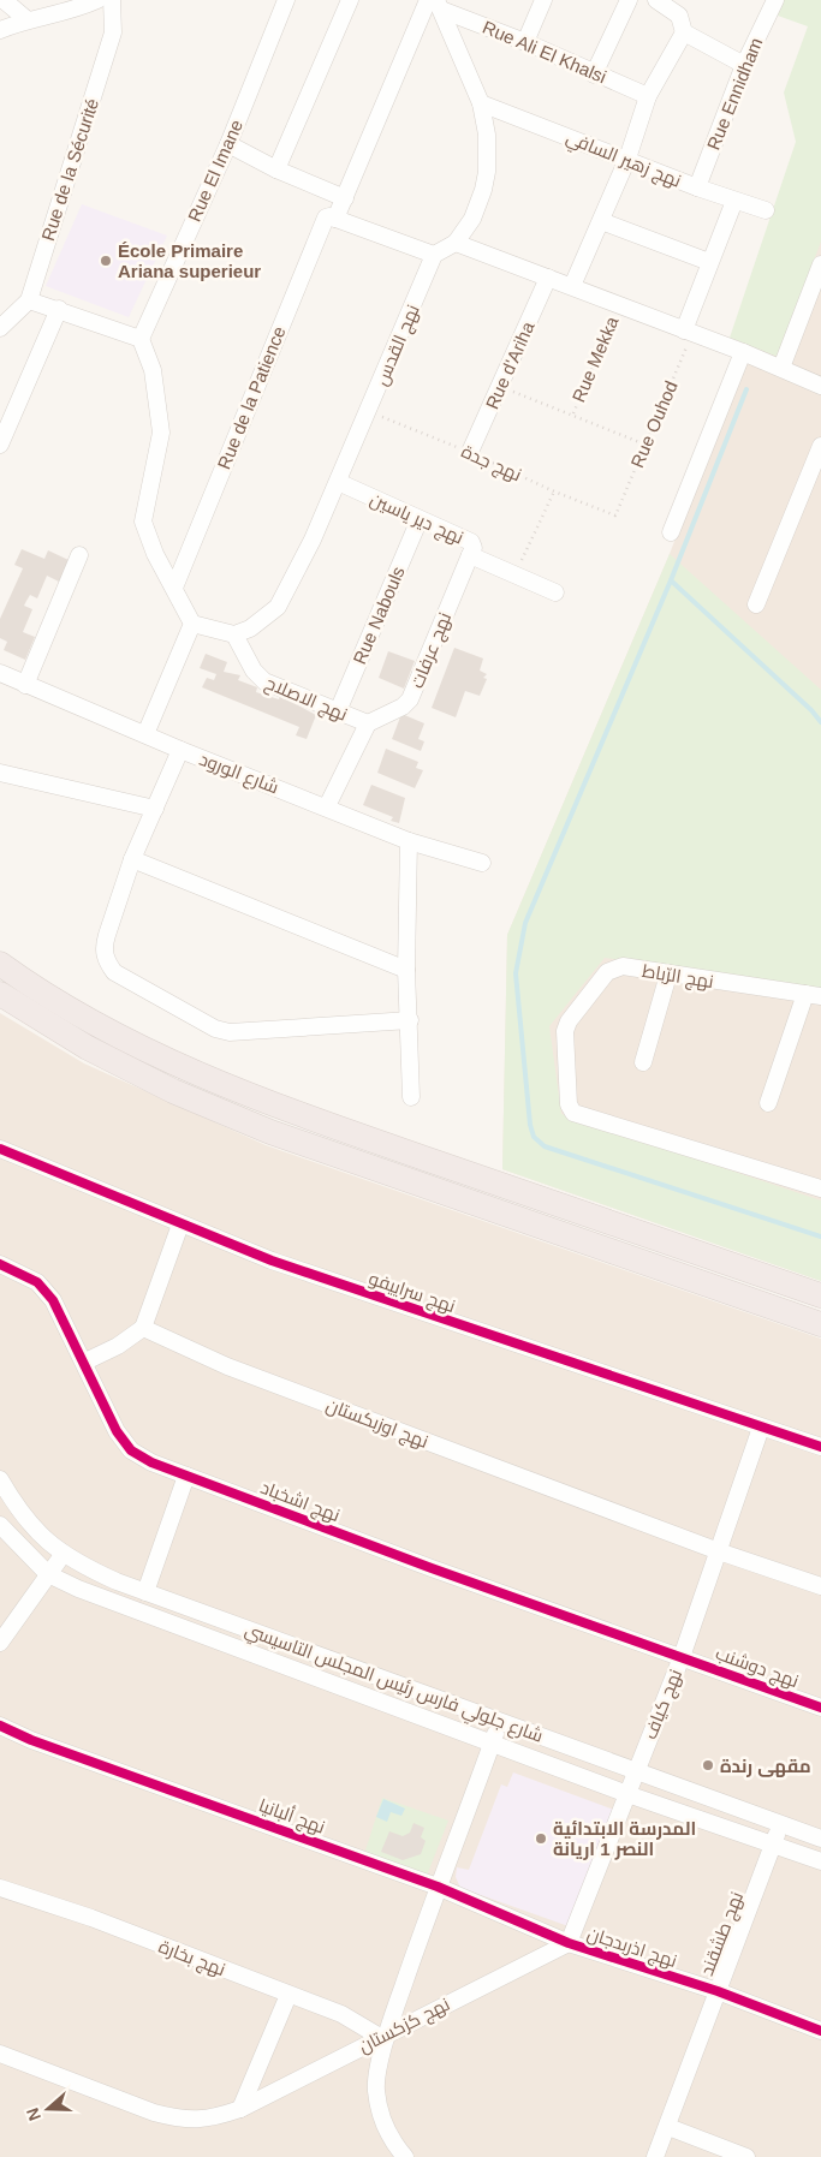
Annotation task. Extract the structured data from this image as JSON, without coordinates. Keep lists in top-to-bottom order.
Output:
{
  "streets": {
    "street": [
      "Rue Ali El Khalsi",
      "Rue Ennidham",
      "نهج زهير السافي",
      "Rue de la Sécurité",
      "Rue El Imane",
      "نهج القدس",
      "Rue d'Ariha",
      "Rue de la Patience",
      "نهج دير ياسين",
      "Rue Nabouls",
      "نهج عرفات",
      "نهج الاصلاح",
      "شارع الورود",
      "نهج الرّباط",
      "نهج سراييفو",
      "نهج اوزبكستان",
      "نهج اشخباد",
      "نهج دوشنب",
      "شارع جلولي فارس رئيس المجلس التاسيسي",
      "نهج كياف",
      "نهج ألبانيا",
      "نهج طشقند",
      "نهج اذربدجان",
      "نهج بخارة",
      "نهج كزكستان"
    ],
    "path": ["Rue Mekka", "Rue Ouhod", "نهج جدة"]
  },
  "crossings": [
    ["Rue Ali El Khalsi", "Rue de la Patience"],
    ["Rue Ennidham", "نهج زهير السافي"],
    ["نهج القدس", "نهج جدة"],
    ["نهج القدس", "نهج دير ياسين"],
    ["نهج القدس", "نهج الاصلاح"],
    ["Rue d'Ariha", "نهج جدة"],
    ["Rue Ouhod", "نهج جدة"],
    ["نهج دير ياسين", "Rue Nabouls"],
    ["نهج دير ياسين", "نهج عرفات"],
    ["Rue Nabouls", "نهج الاصلاح"],
    ["نهج عرفات", "نهج الاصلاح"],
    ["نهج سراييفو", "نهج كياف"],
    ["نهج اوزبكستان", "نهج كياف"],
    ["نهج اشخباد", "نهج دوشنب"],
    ["نهج اشخباد", "نهج كياف"],
    ["نهج دوشنب", "نهج كياف"],
    ["شارع جلولي فارس رئيس المجلس التاسيسي", "نهج كياف"],
    ["شارع جلولي فارس رئيس المجلس التاسيسي", "نهج طشقند"],
    ["نهج كياف", "نهج ألبانيا"],
    ["نهج كياف", "نهج اذربدجان"],
    ["نهج كياف", "نهج كزكستان"],
    ["نهج ألبانيا", "نهج اذربدجان"],
    ["نهج ألبانيا", "نهج كزكستان"],
    ["نهج طشقند", "نهج اذربدجان"],
    ["نهج اذربدجان", "نهج كزكستان"],
    ["نهج بخارة", "نهج كزكستان"]
  ],
  "places": ["École Primaire Ariana superieur", "مقهى رندة", "المدرسة الابتدائية النصر 1 اريانة"],
  "north": "left"
}
